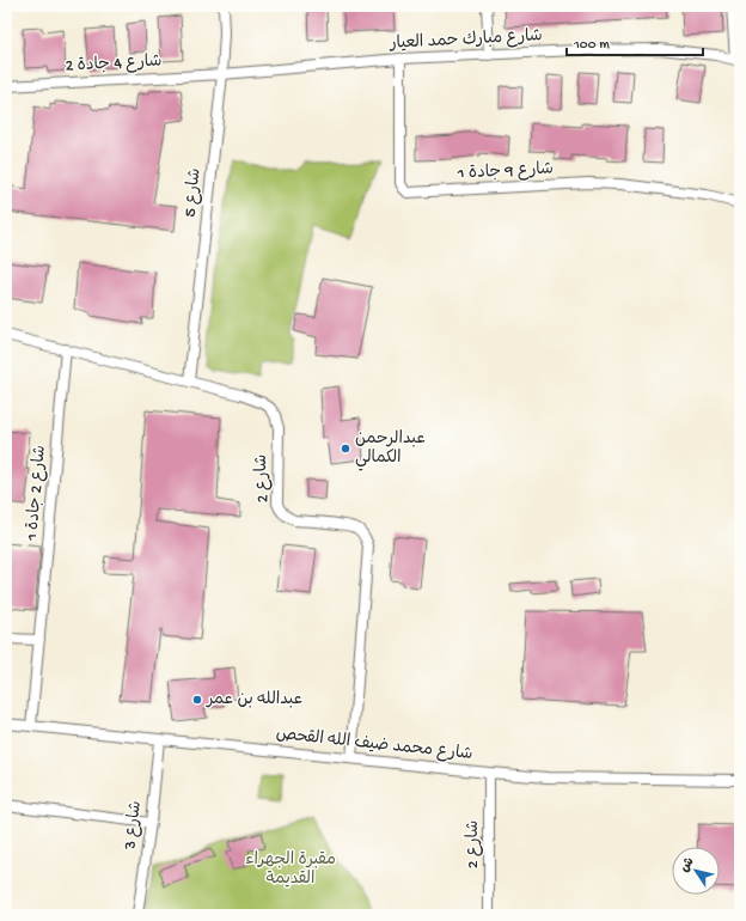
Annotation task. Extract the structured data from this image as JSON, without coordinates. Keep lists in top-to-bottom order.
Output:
{
  "streets": {
    "street": [
      "شارع مبارك حمد العيار",
      "شارع 4 جادة 2",
      "شارع 9 جادة 1",
      "شارع 5",
      "شارع 2",
      "شارع 2 جادة 1",
      "شارع محمد ضيف الله القحص",
      "شارع 3"
    ]
  },
  "crossings": [
    ["شارع مبارك حمد العيار", "شارع 4 جادة 2"],
    ["شارع مبارك حمد العيار", "شارع 9 جادة 1"],
    ["شارع مبارك حمد العيار", "شارع 5"],
    ["شارع 4 جادة 2", "شارع 5"],
    ["شارع 5", "شارع 2"],
    ["شارع 2", "شارع 2 جادة 1"],
    ["شارع 2", "شارع محمد ضيف الله القحص"],
    ["شارع 2 جادة 1", "شارع محمد ضيف الله القحص"],
    ["شارع محمد ضيف الله القحص", "شارع 3"]
  ],
  "parks": ["مقبرة الجهراء القديمة"],
  "places": ["عبدالرحمن الكمالي", "عبدالله بن عمر"],
  "scale_bar": "100 m",
  "north": "top left"
}
